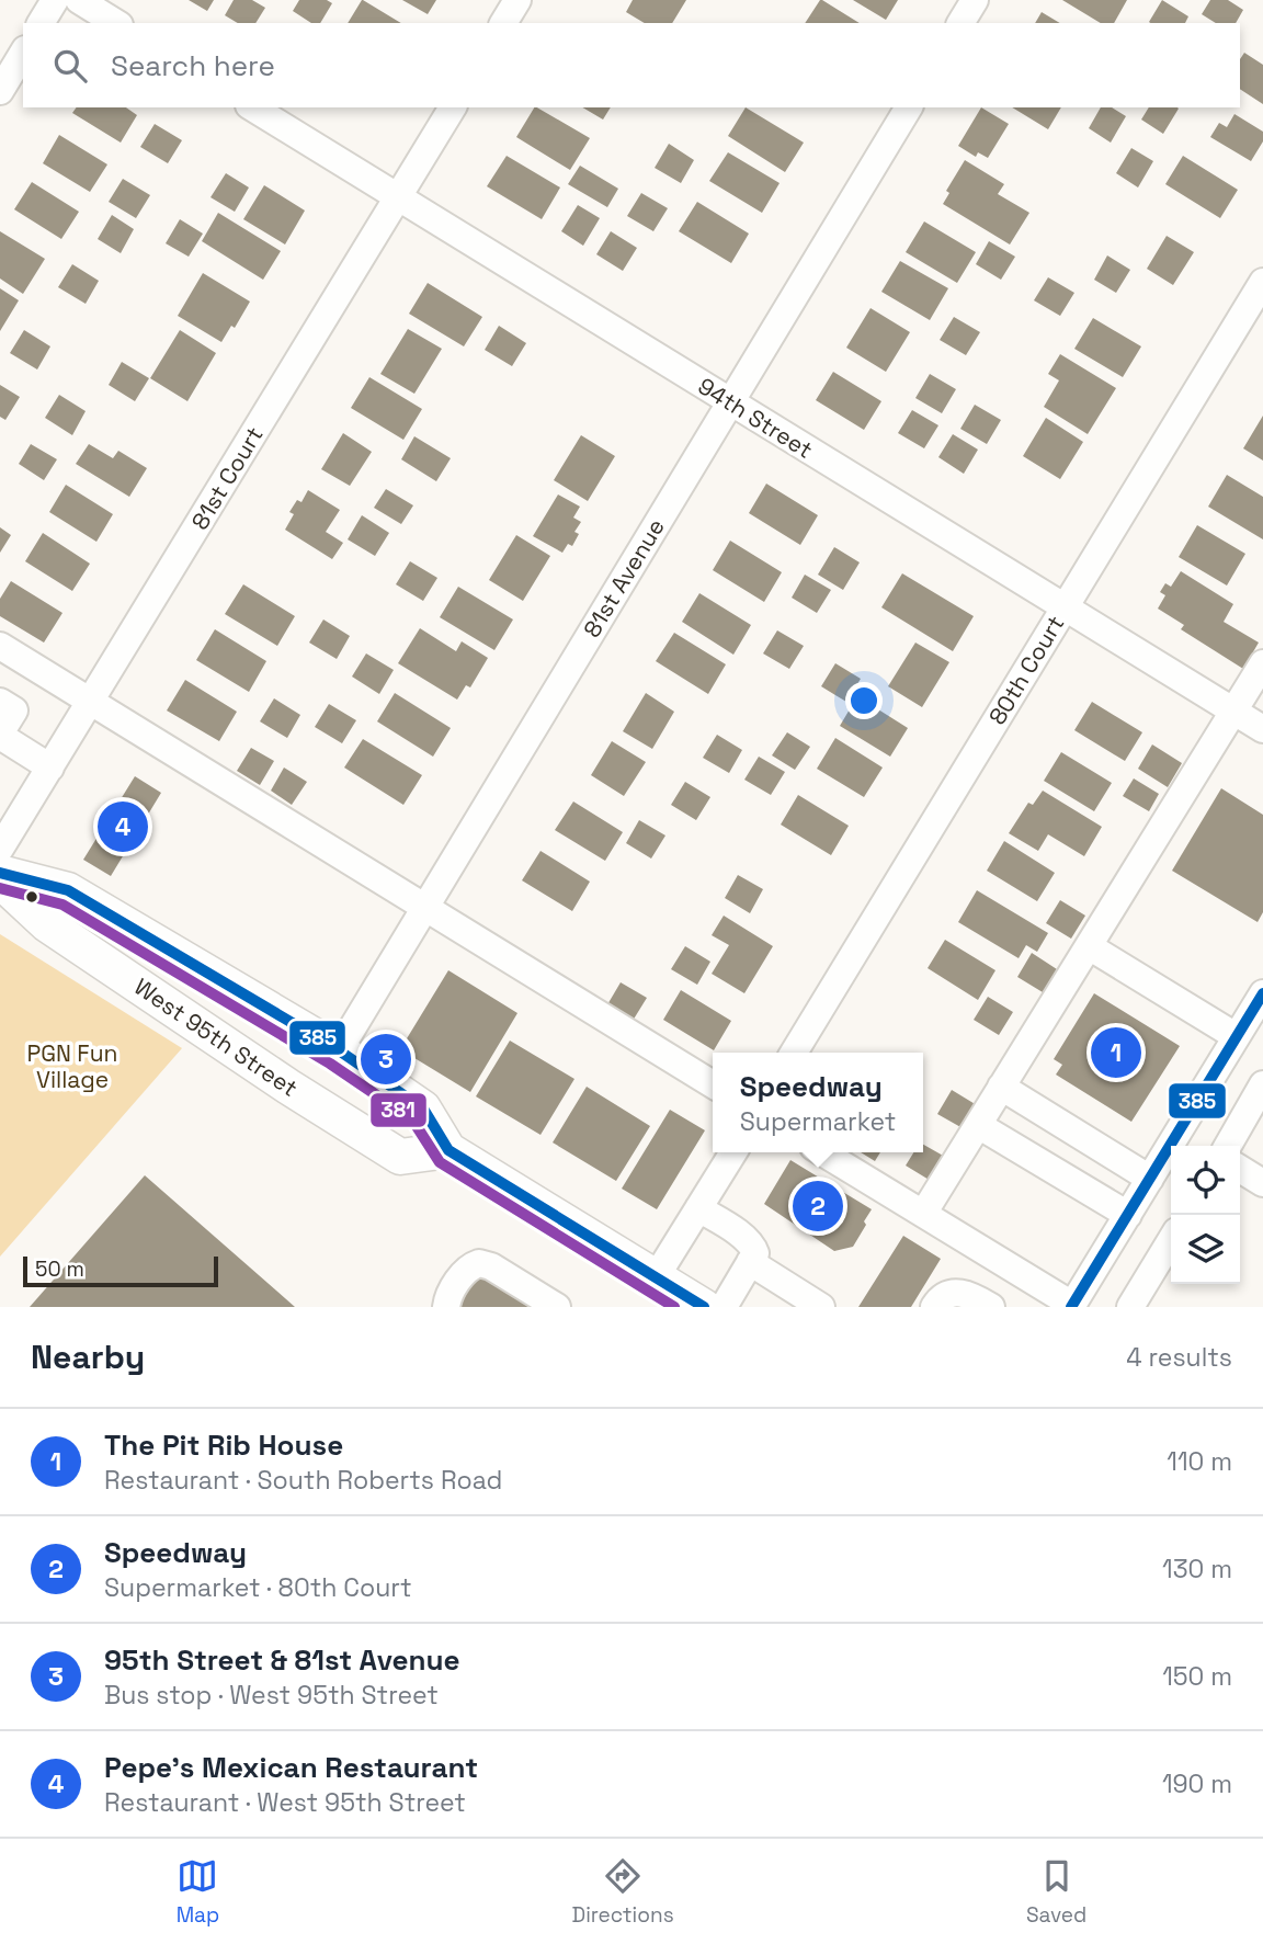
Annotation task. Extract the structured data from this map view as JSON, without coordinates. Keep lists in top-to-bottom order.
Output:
{
  "streets": {
    "main road": ["West 95th Street"],
    "street": [
      "94th Street",
      "81st Court",
      "81st Avenue",
      "80th Court"
    ]
  },
  "crossings": [
    ["94th Street", "81st Court"],
    ["94th Street", "81st Avenue"],
    ["94th Street", "80th Court"],
    ["81st Avenue", "West 95th Street"]
  ],
  "parks": ["PGN Fun Village"],
  "lines": ["transit line 385", "transit line 381"],
  "scale_bar": "50 m",
  "page": {
    "search": "Search here",
    "pins": [
      "4",
      "1",
      "3",
      "2"
    ],
    "popup": ["Speedway", "Supermarket"],
    "scale": "50 m",
    "heading": ["Nearby", "4 results"],
    "list": [
      {
        "mark": "1",
        "name": "The Pit Rib House",
        "note": "Restaurant · South Roberts Road",
        "value": "110 m"
      },
      {
        "mark": "2",
        "name": "Speedway",
        "note": "Supermarket · 80th Court",
        "value": "130 m"
      },
      {
        "mark": "3",
        "name": "95th Street & 81st Avenue",
        "note": "Bus stop · West 95th Street",
        "value": "150 m"
      },
      {
        "mark": "4",
        "name": "Pepe's Mexican Restaurant",
        "note": "Restaurant · West 95th Street",
        "value": "190 m"
      }
    ],
    "nav": ["Map", "Directions", "Saved"]
  }
}
